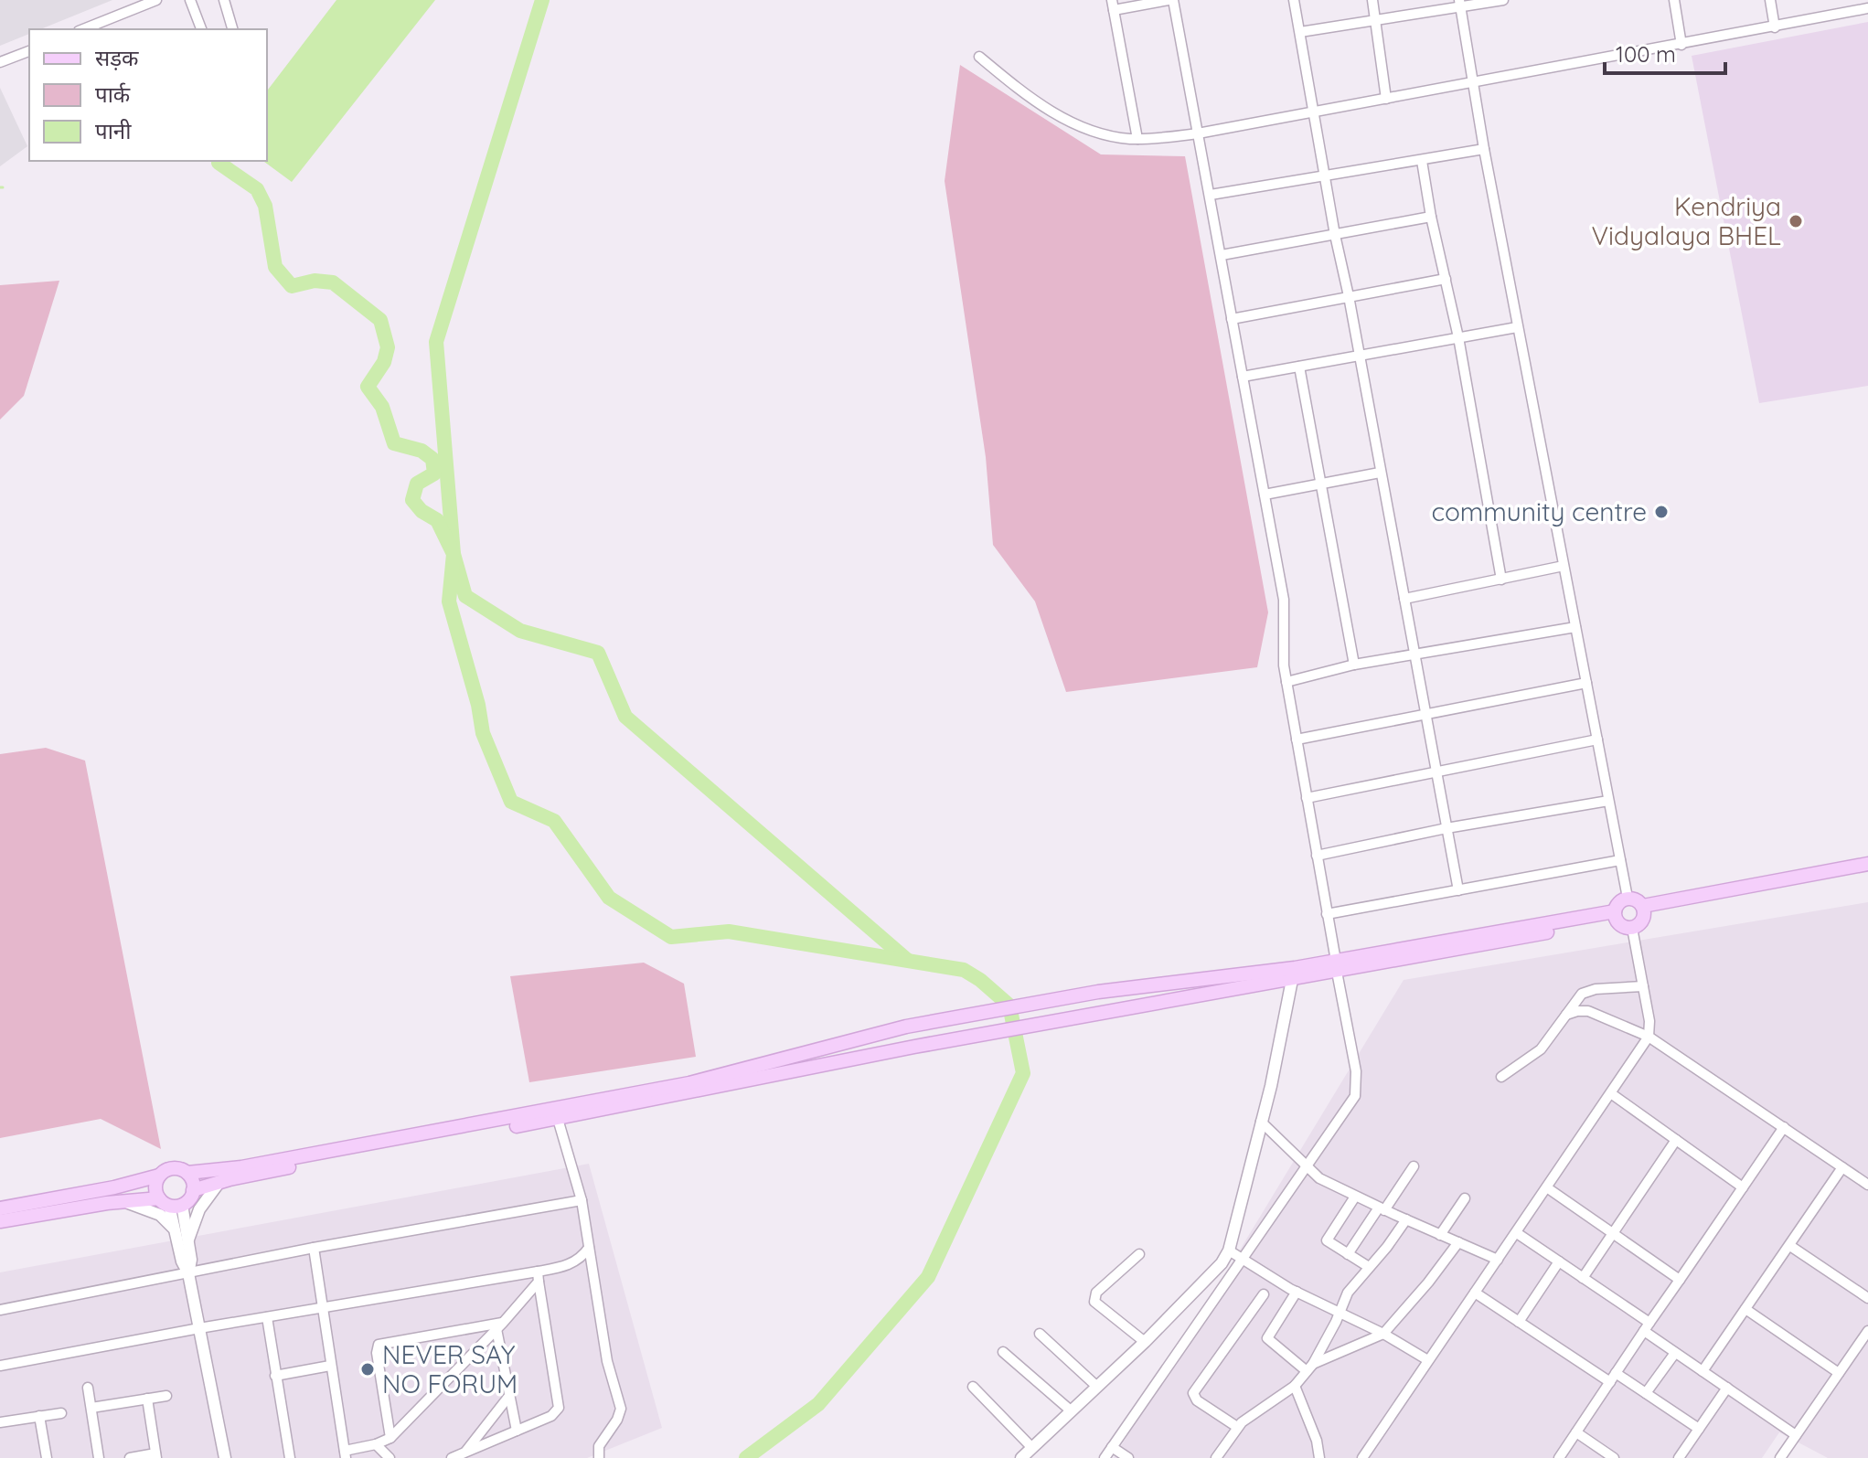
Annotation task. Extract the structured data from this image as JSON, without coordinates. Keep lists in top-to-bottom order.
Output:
{
  "places": ["Kendriya Vidyalaya BHEL", "community centre", "NEVER SAY NO FORUM"],
  "legend": ["सड़क", "पार्क", "पानी"],
  "scale_bar": "100 m"
}
